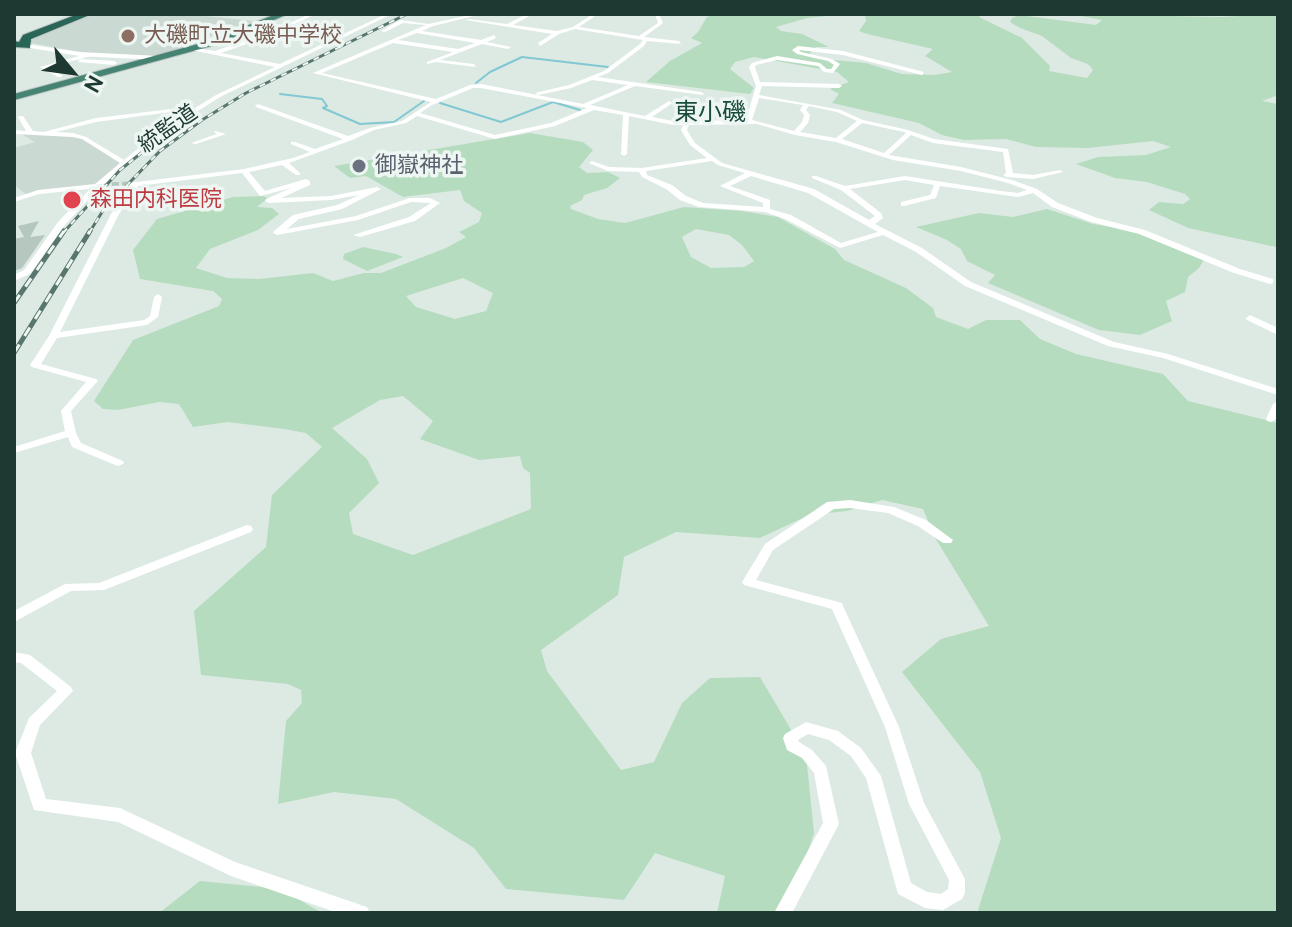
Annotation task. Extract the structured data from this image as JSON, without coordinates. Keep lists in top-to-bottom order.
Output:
{
  "streets": {
    "street": ["統監道"]
  },
  "districts": ["東小磯"],
  "places": ["大磯町立大磯中学校", "御嶽神社", "森田内科医院"],
  "north": "bottom right"
}
